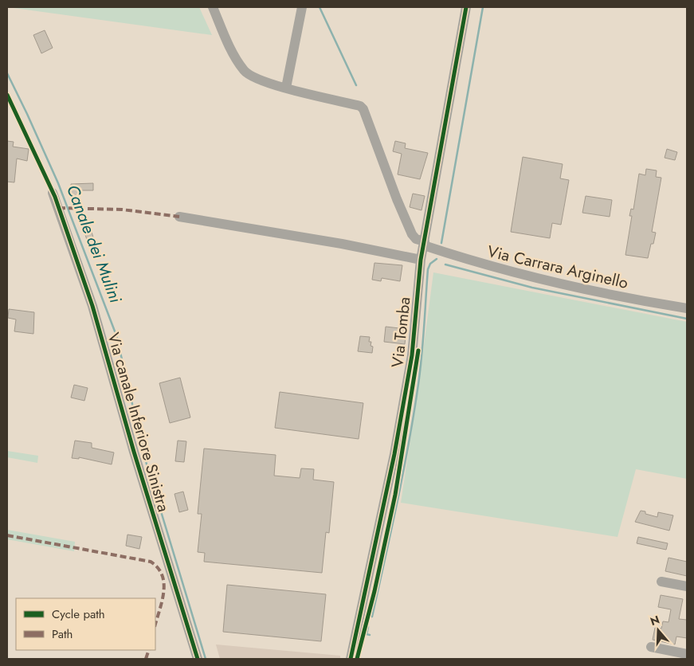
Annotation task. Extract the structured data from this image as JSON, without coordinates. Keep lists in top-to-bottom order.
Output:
{
  "streets": {
    "street": ["Via Carrara Arginello", "Via Tomba", "Via canale Inferiore Sinistra"]
  },
  "crossings": [
    ["Via Carrara Arginello", "Via Tomba"]
  ],
  "water": ["Canale dei Mulini"],
  "legend": ["Cycle path", "Path"],
  "north": "top"
}
